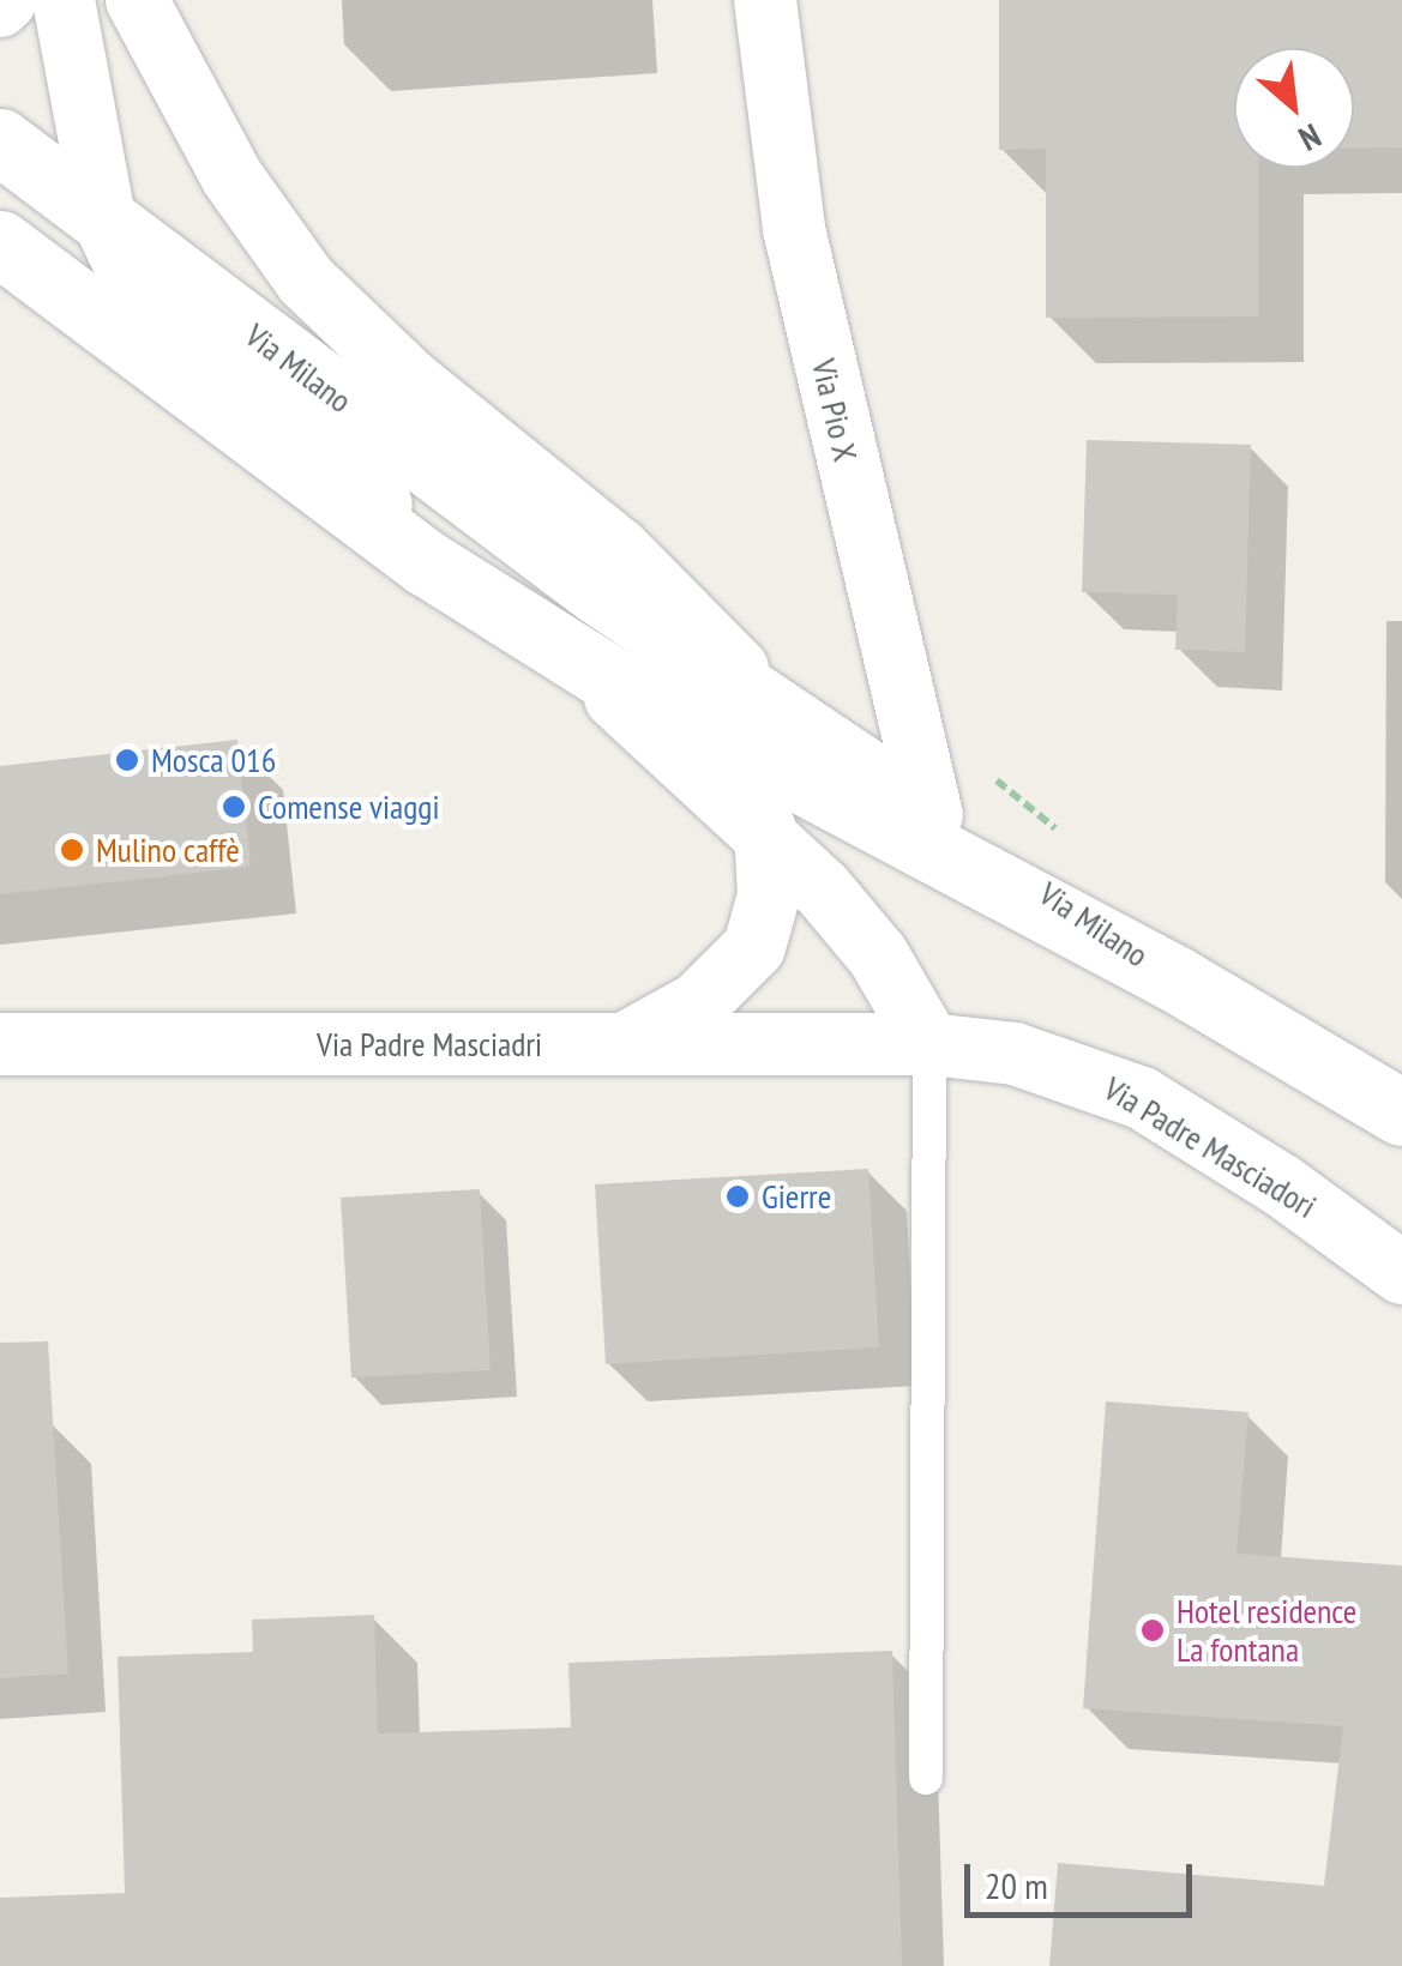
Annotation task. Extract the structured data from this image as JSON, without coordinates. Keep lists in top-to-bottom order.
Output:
{
  "streets": {
    "main road": ["Via Milano"],
    "street": ["Via Pio X", "Via Padre Masciadri", "Via Padre Masciadori"]
  },
  "crossings": [
    ["Via Milano", "Via Pio X"],
    ["Via Padre Masciadri", "Via Padre Masciadori"]
  ],
  "places": [
    "Mosca 016",
    "Comense viaggi",
    "Mulino caffè",
    "Gierre",
    "Hotel residence La fontana"
  ],
  "scale_bar": "20 m",
  "north": "bottom right"
}
